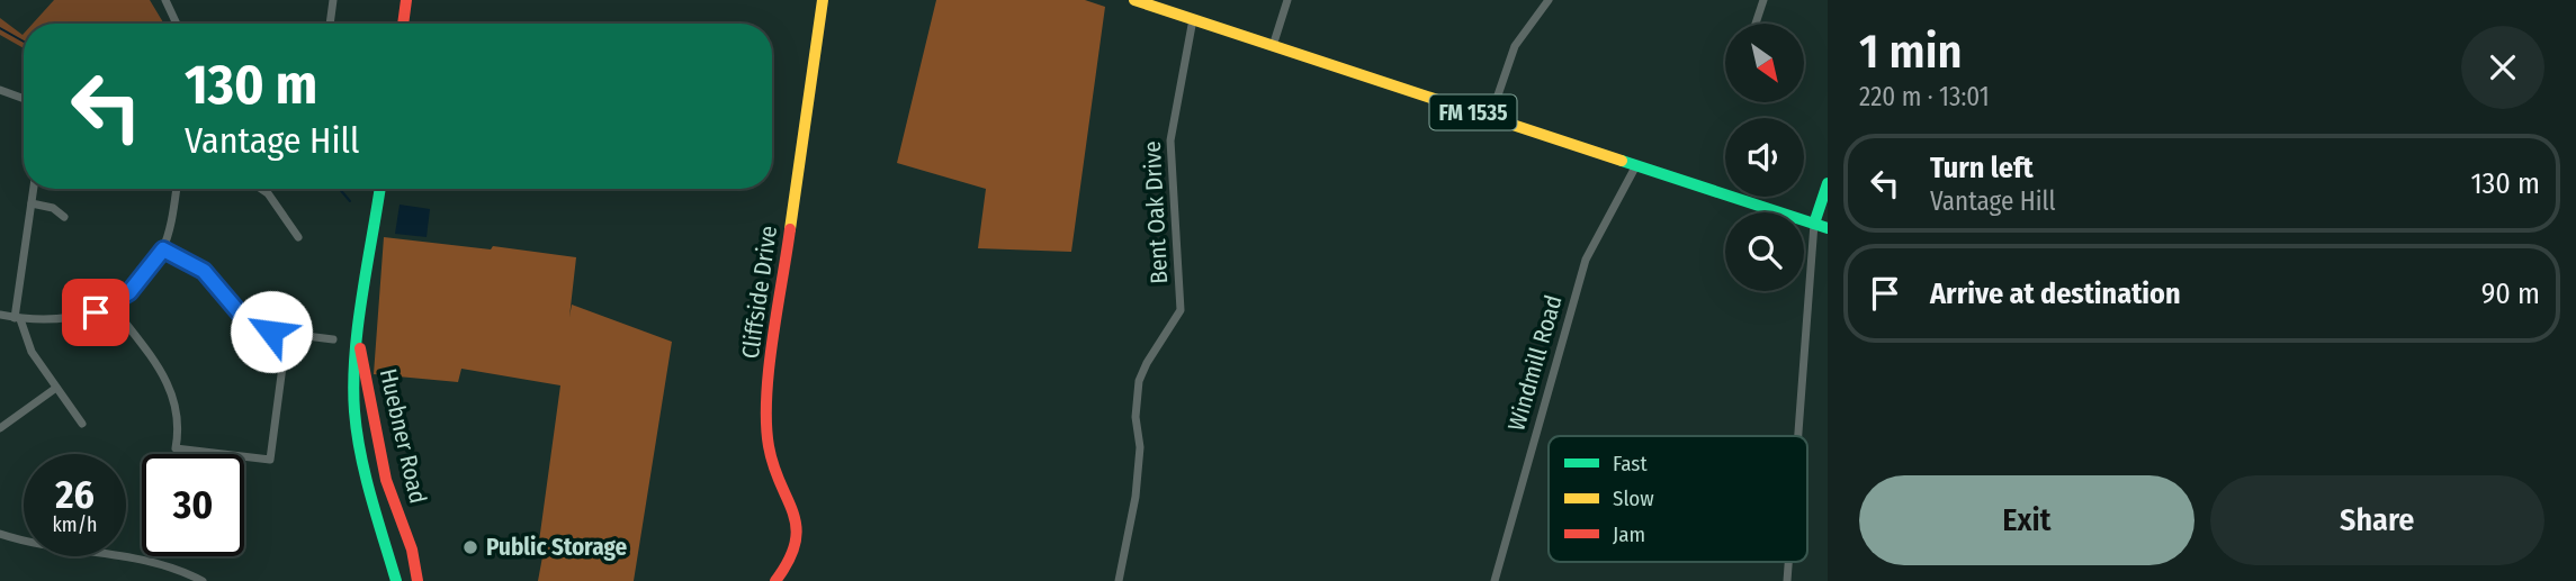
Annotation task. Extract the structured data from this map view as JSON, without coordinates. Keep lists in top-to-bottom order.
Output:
{
  "streets": {
    "main road": ["FM 1535", "Cliffside Drive", "Huebner Road"],
    "street": ["Bent Oak Drive", "Windmill Road"]
  },
  "crossings": [
    ["FM 1535", "Bent Oak Drive"],
    ["FM 1535", "Windmill Road"]
  ],
  "places": ["Public Storage"],
  "legend": ["Fast", "Slow", "Jam"],
  "north": "bottom right",
  "page": {
    "heading": ["1 min", "220 m · 13:01"],
    "turn": ["130 m", "Vantage Hill"],
    "list": [
      {
        "name": "Turn left",
        "note": "Vantage Hill",
        "value": "130 m"
      },
      {
        "name": "Arrive at destination",
        "value": "90 m"
      }
    ],
    "speed": "26 km/h",
    "limit": "30",
    "buttons": ["Exit", "Share"]
  }
}
